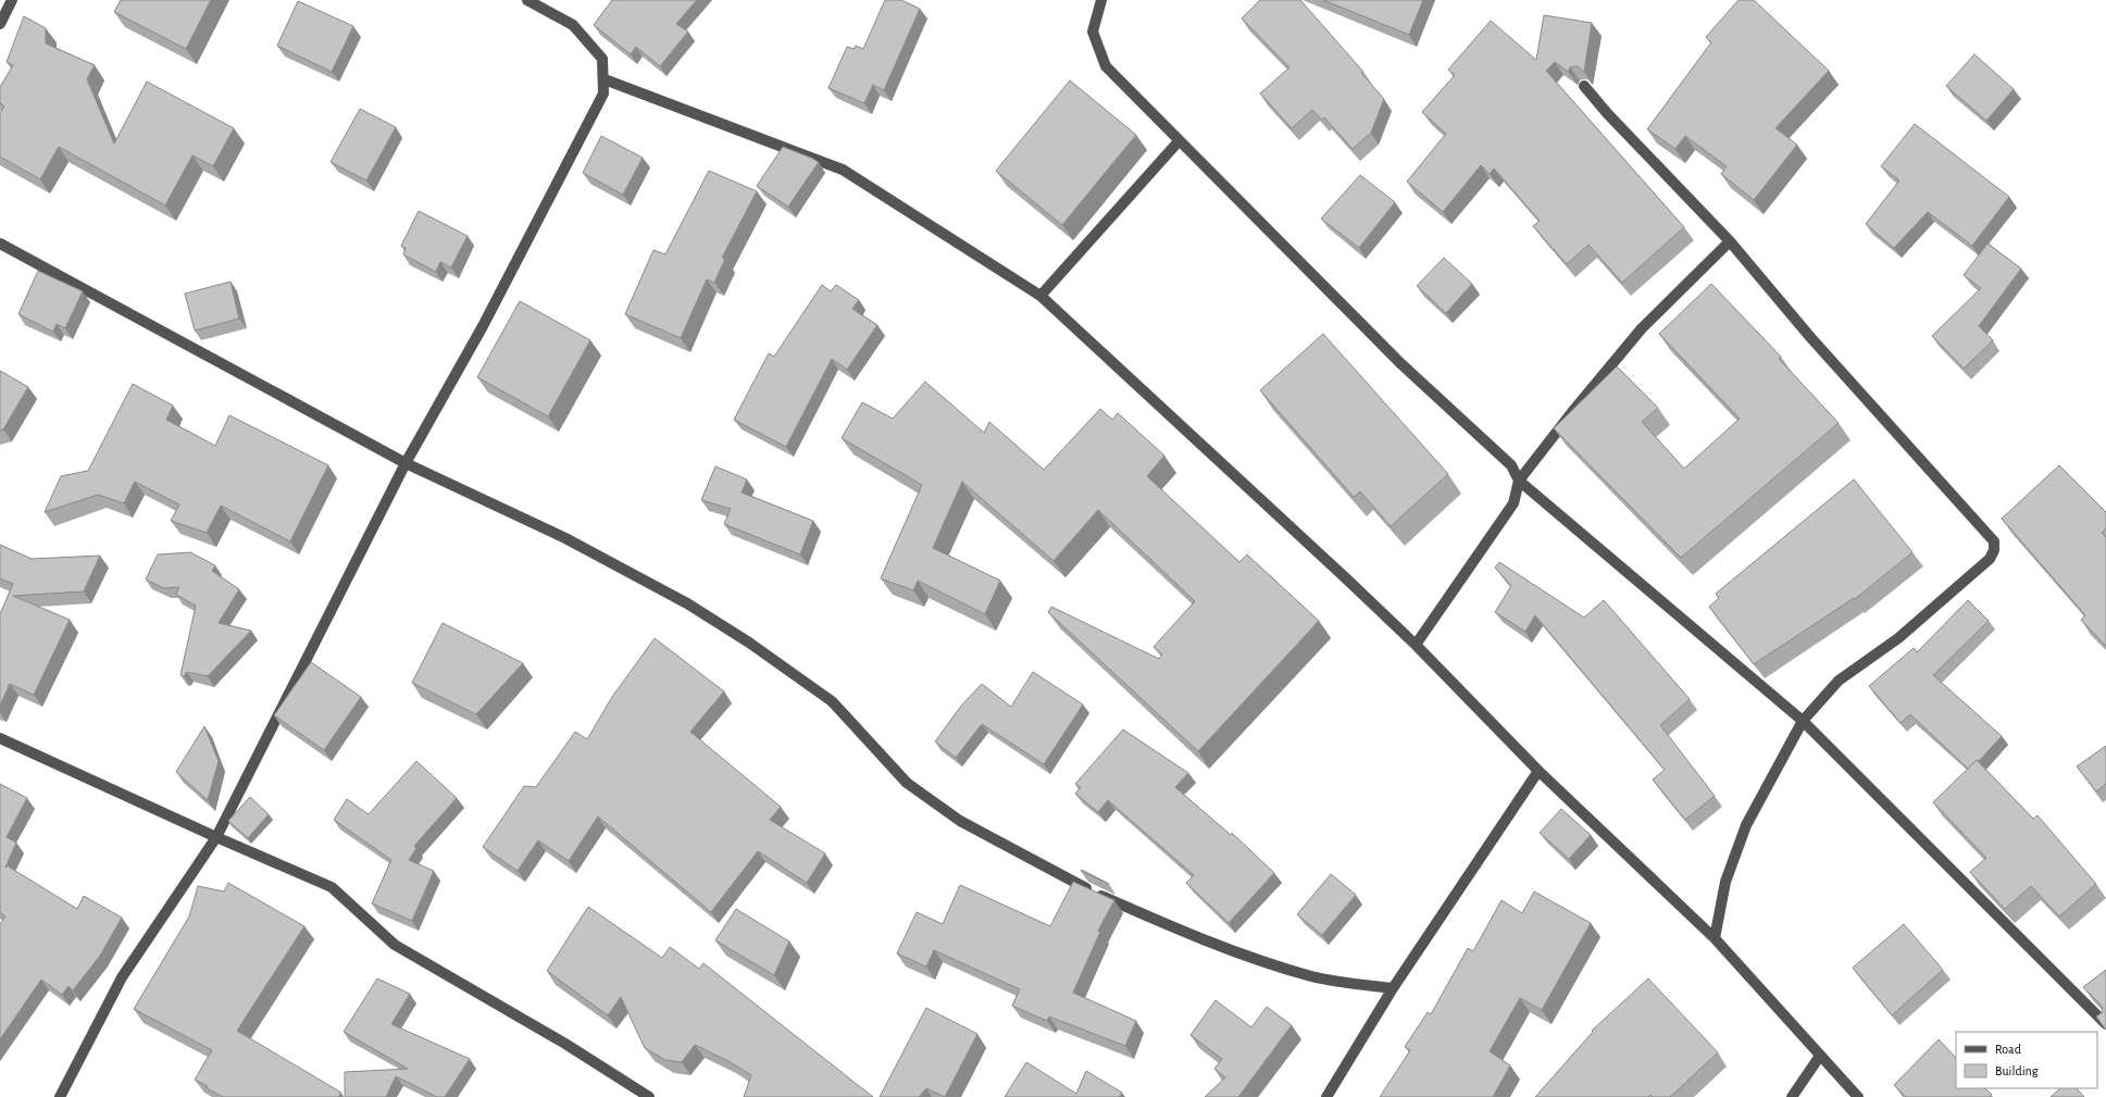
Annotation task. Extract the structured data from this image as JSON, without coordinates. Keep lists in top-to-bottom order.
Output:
{
  "legend": ["Road", "Building"]
}
